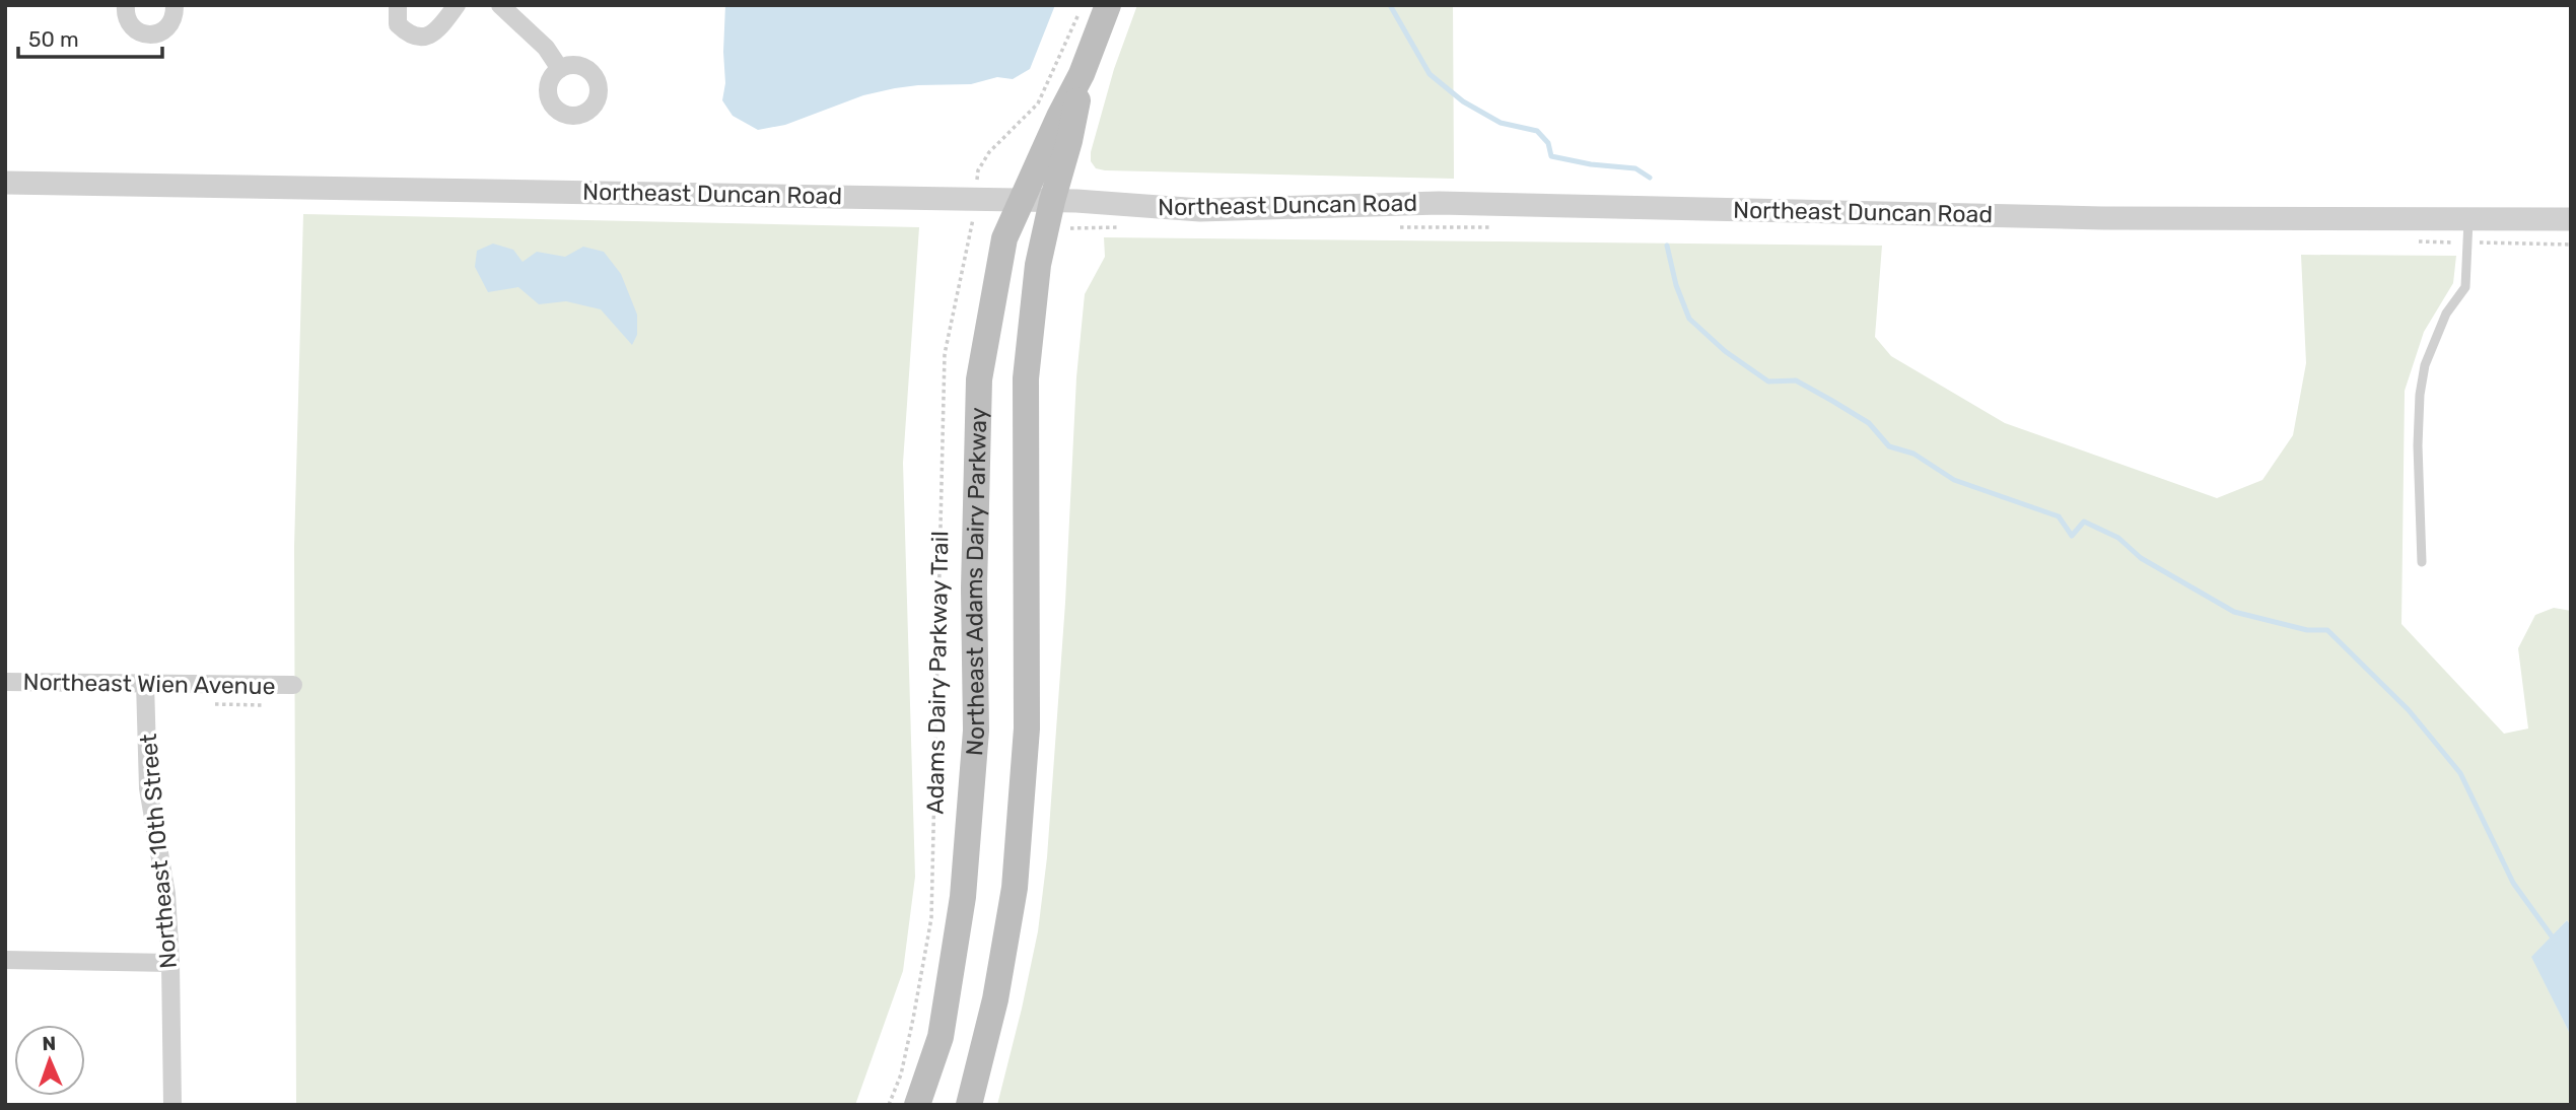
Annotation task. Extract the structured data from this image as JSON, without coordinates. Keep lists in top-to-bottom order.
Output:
{
  "streets": {
    "main road": ["Northeast Adams Dairy Parkway"],
    "street": ["Northeast Duncan Road", "Northeast Wien Avenue", "Northeast 10th Street"],
    "path": ["Adams Dairy Parkway Trail"]
  },
  "crossings": [
    ["Northeast Duncan Road", "Northeast Adams Dairy Parkway"],
    ["Northeast Wien Avenue", "Northeast 10th Street"]
  ],
  "scale_bar": "50 m",
  "north": "top"
}
